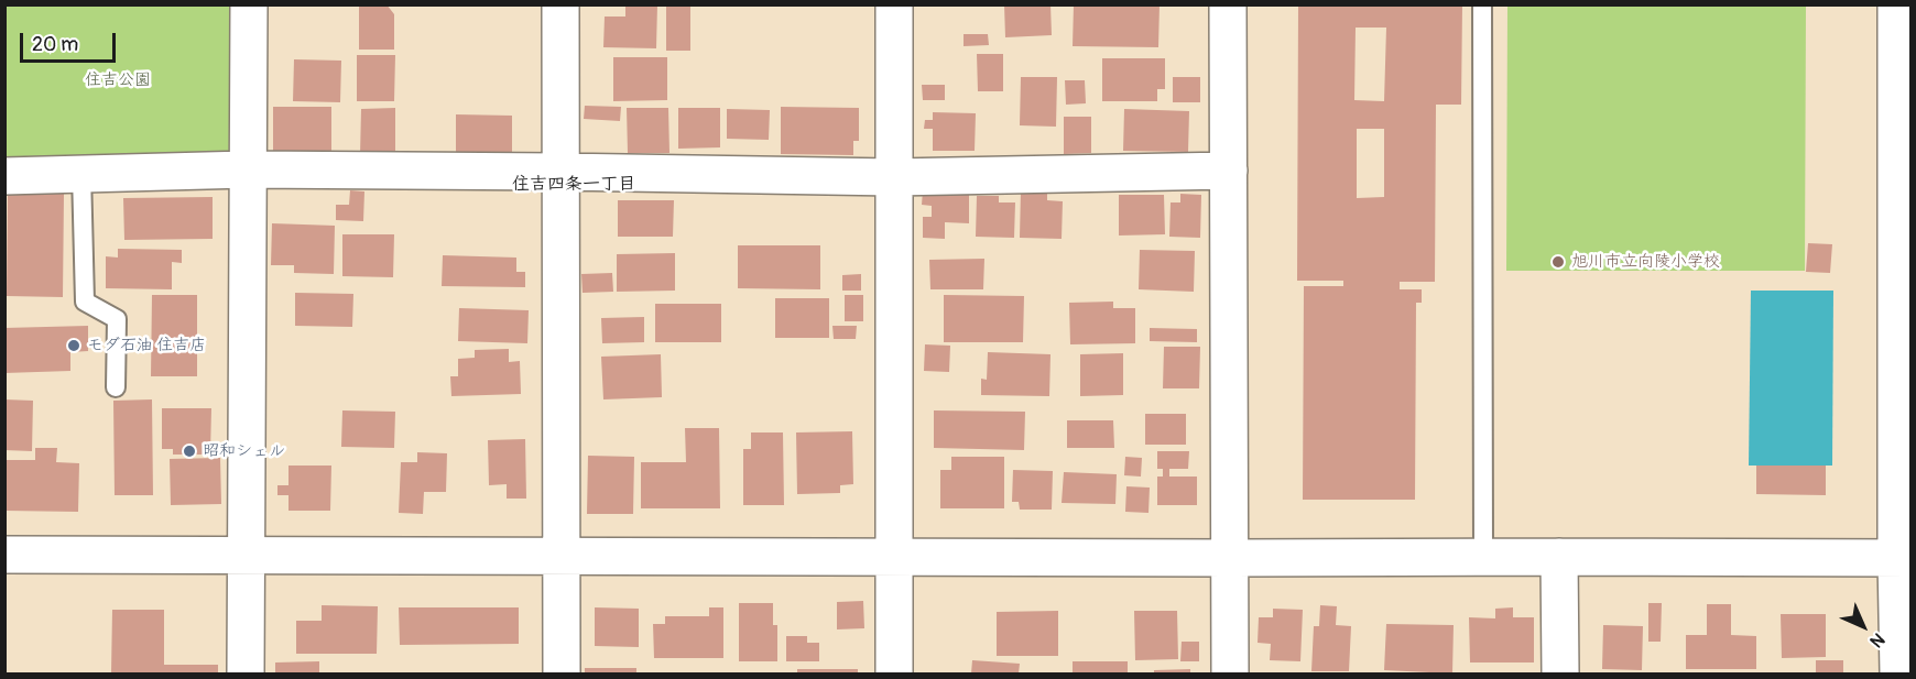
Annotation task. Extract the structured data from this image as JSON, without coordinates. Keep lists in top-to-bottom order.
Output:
{
  "districts": ["住吉四条一丁目"],
  "parks": ["住吉公園"],
  "places": ["旭川市立向陵小学校", "モダ石油 住吉店", "昭和シェル"],
  "scale_bar": "20 m",
  "north": "bottom right"
}
